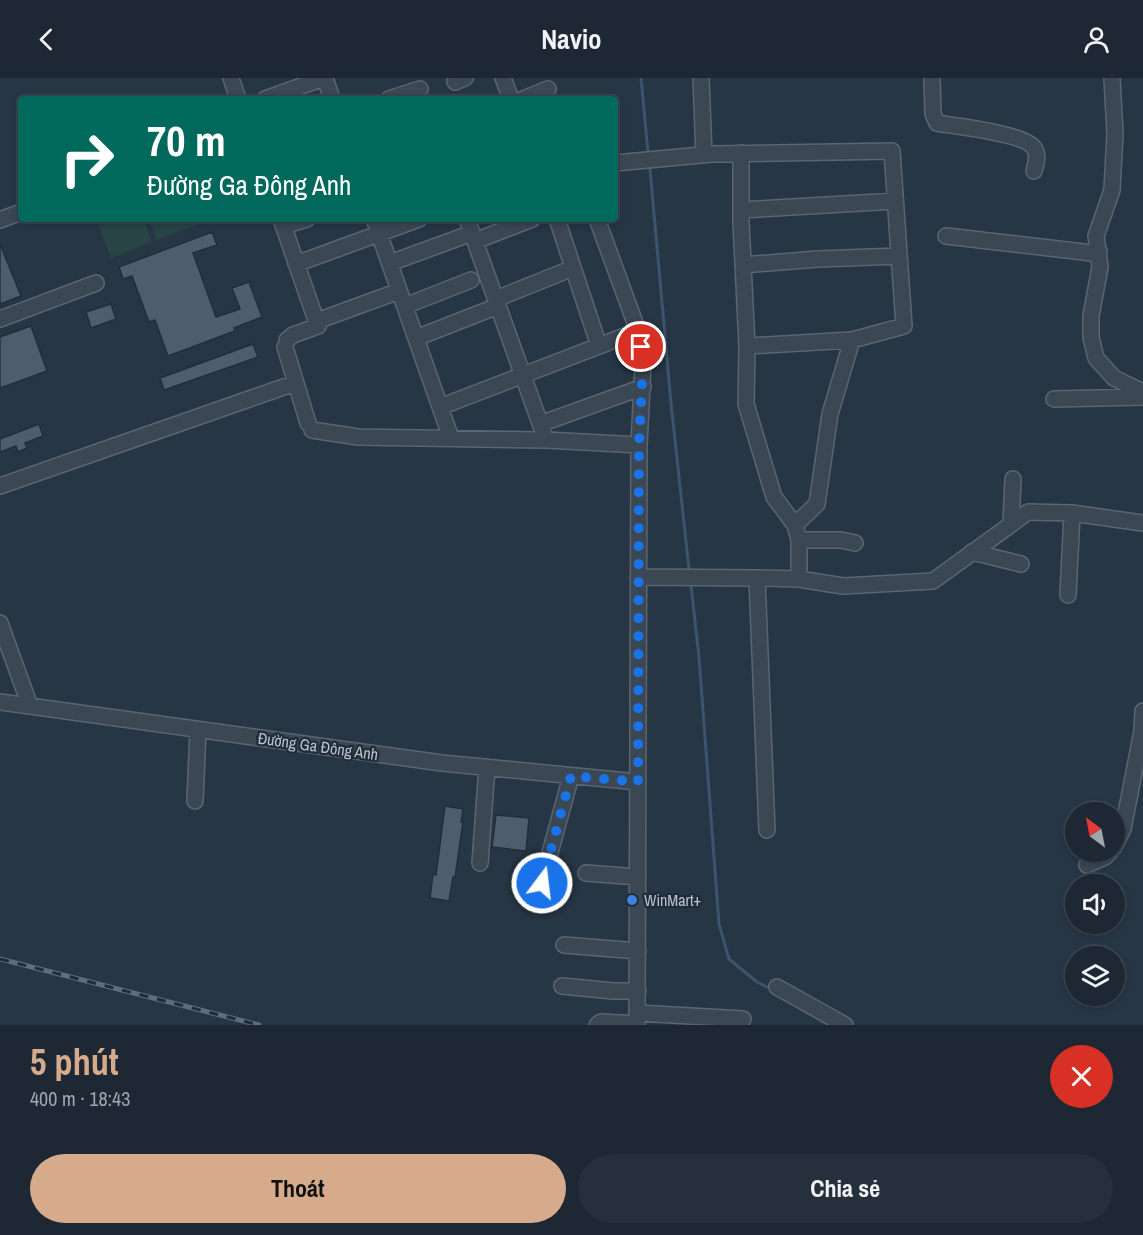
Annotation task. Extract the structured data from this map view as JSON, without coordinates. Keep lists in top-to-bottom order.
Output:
{
  "streets": {
    "street": ["Đường Ga Đông Anh"]
  },
  "places": ["WinMart+"],
  "north": "top left",
  "page": {
    "header": "Navio",
    "turn": ["70 m", "Đường Ga Đông Anh"],
    "heading": ["5 phút", "400 m · 18:43"],
    "buttons": ["Thoát", "Chia sẻ"]
  }
}
